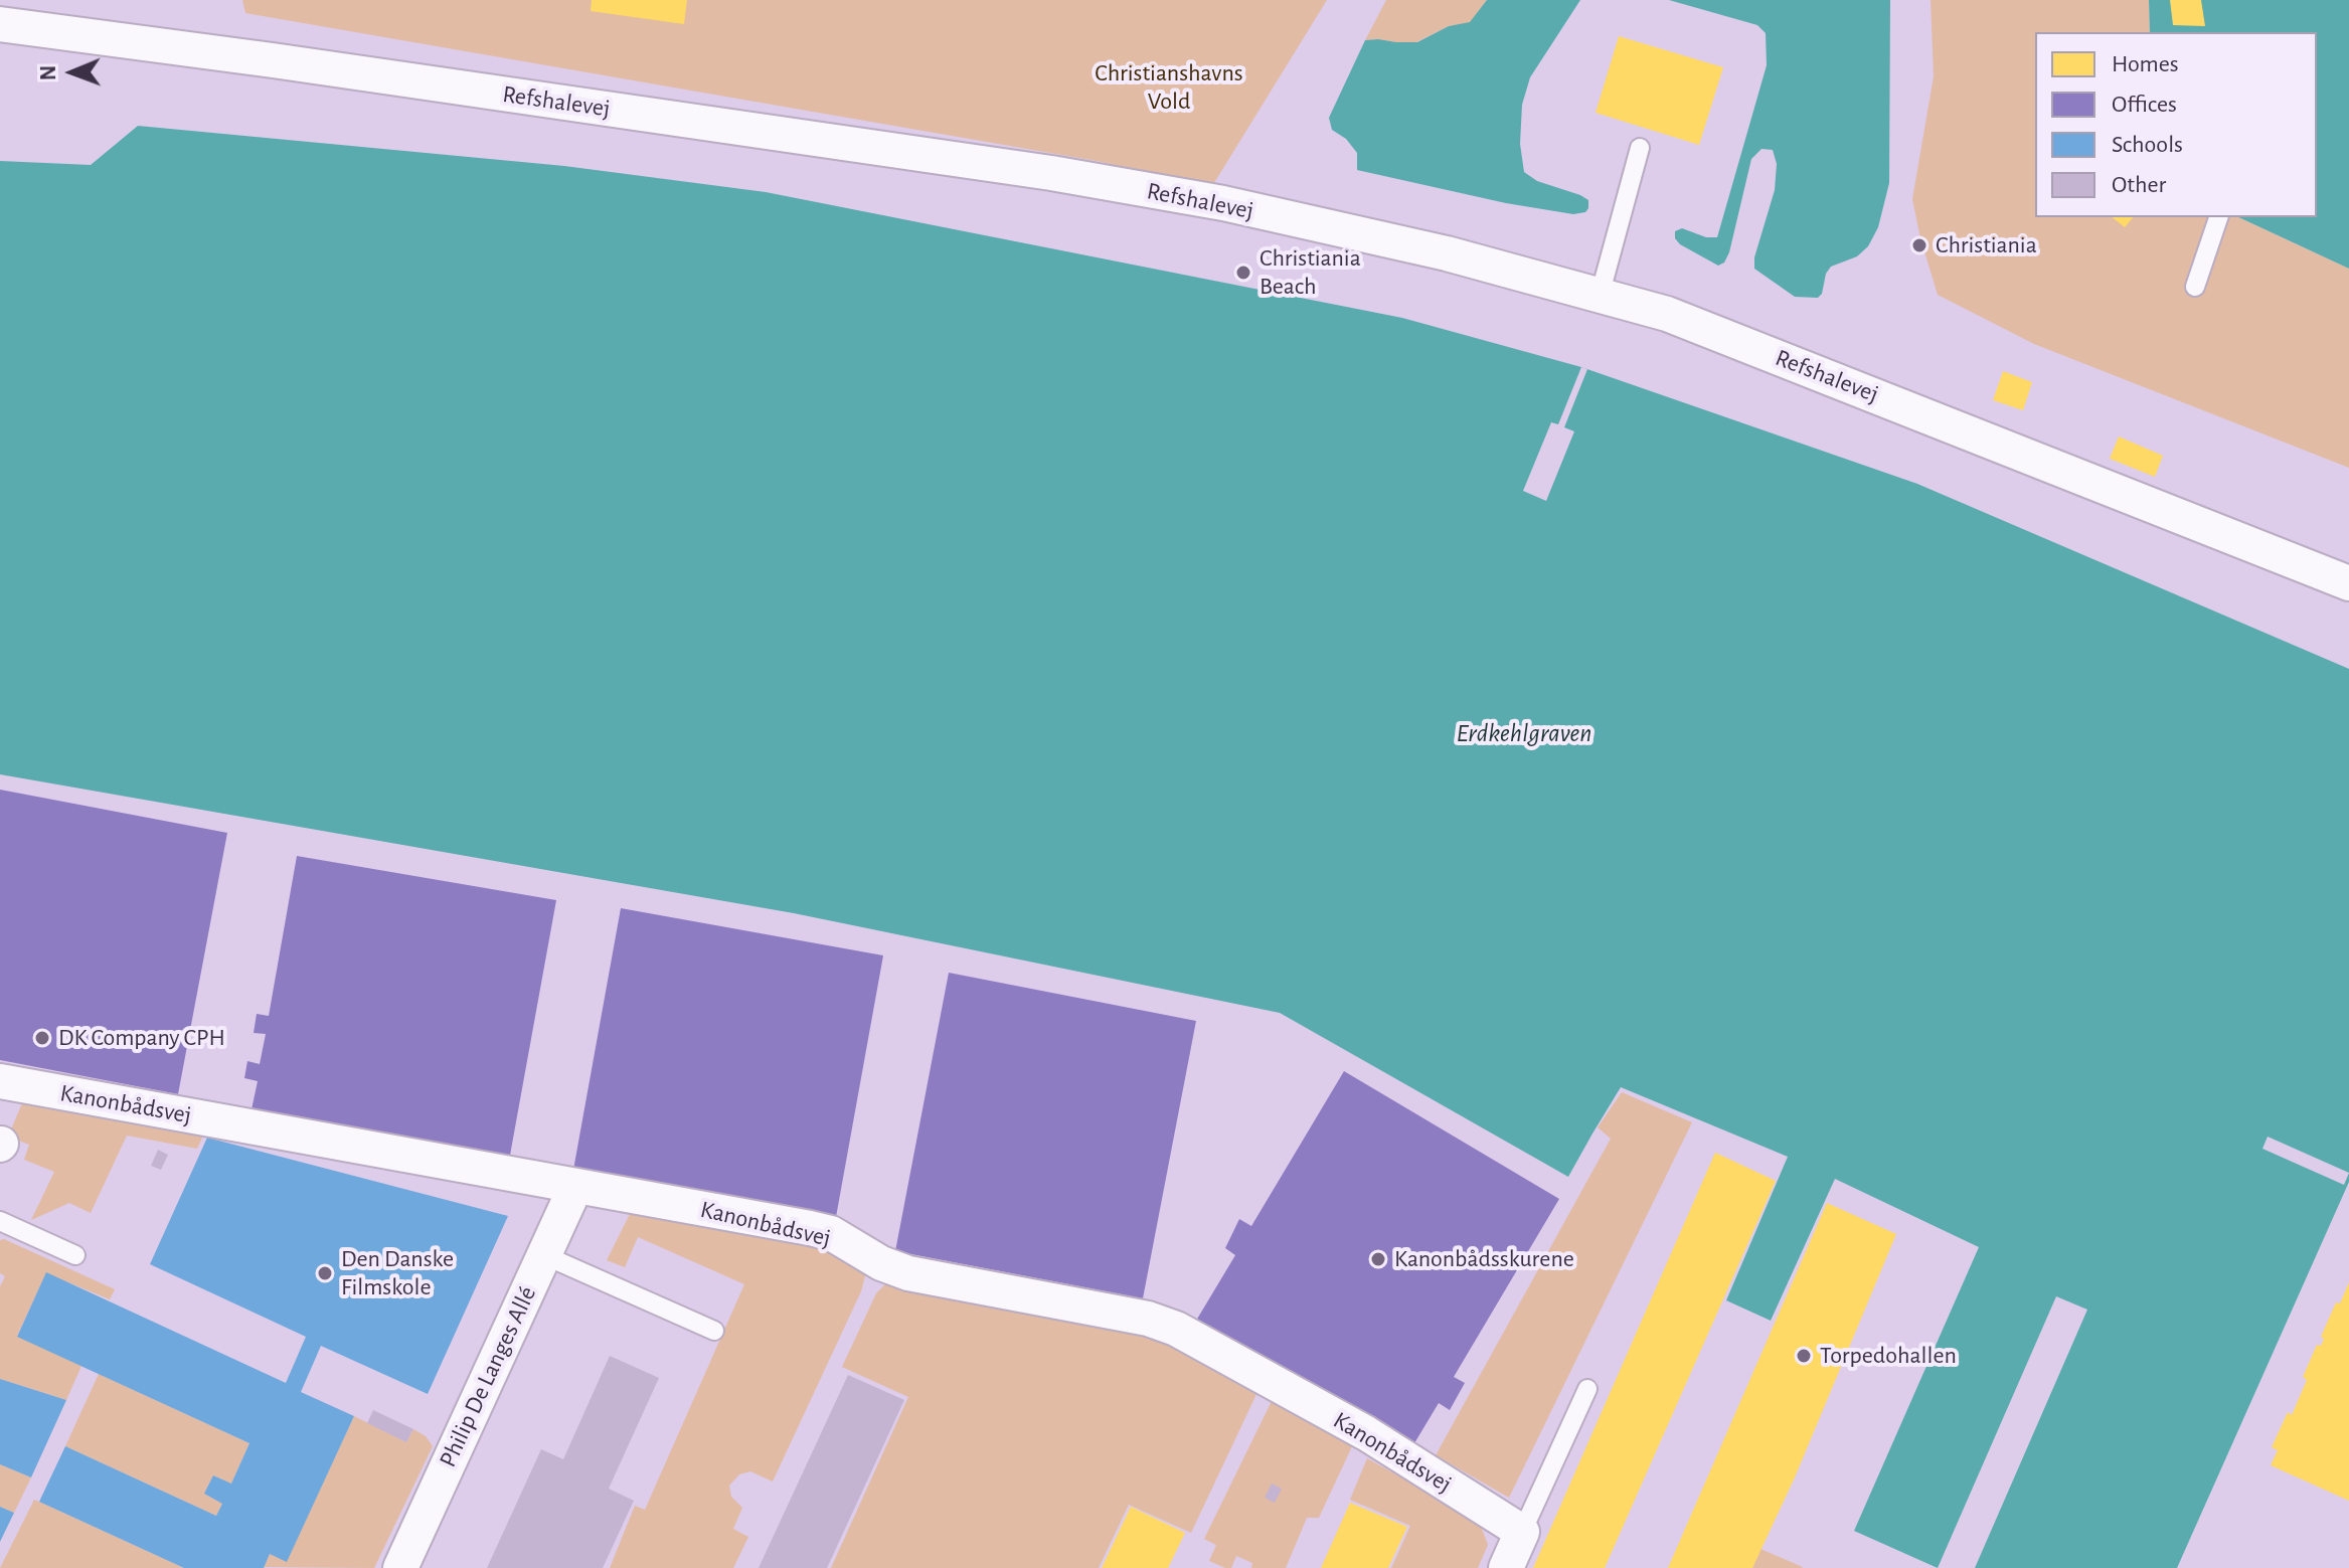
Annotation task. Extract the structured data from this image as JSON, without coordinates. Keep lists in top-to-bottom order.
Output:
{
  "streets": {
    "street": ["Refshalevej", "Kanonbådsvej", "Philip De Langes Allé"]
  },
  "crossings": [
    ["Kanonbådsvej", "Philip De Langes Allé"]
  ],
  "water": ["Erdkehlgraven"],
  "parks": ["Christianshavns Vold"],
  "places": [
    "Christiania",
    "Christiania Beach",
    "DK Company CPH",
    "Kanonbådsskurene",
    "Den Danske Filmskole",
    "Torpedohallen"
  ],
  "legend": [
    "Homes",
    "Offices",
    "Schools",
    "Other"
  ],
  "north": "left"
}
